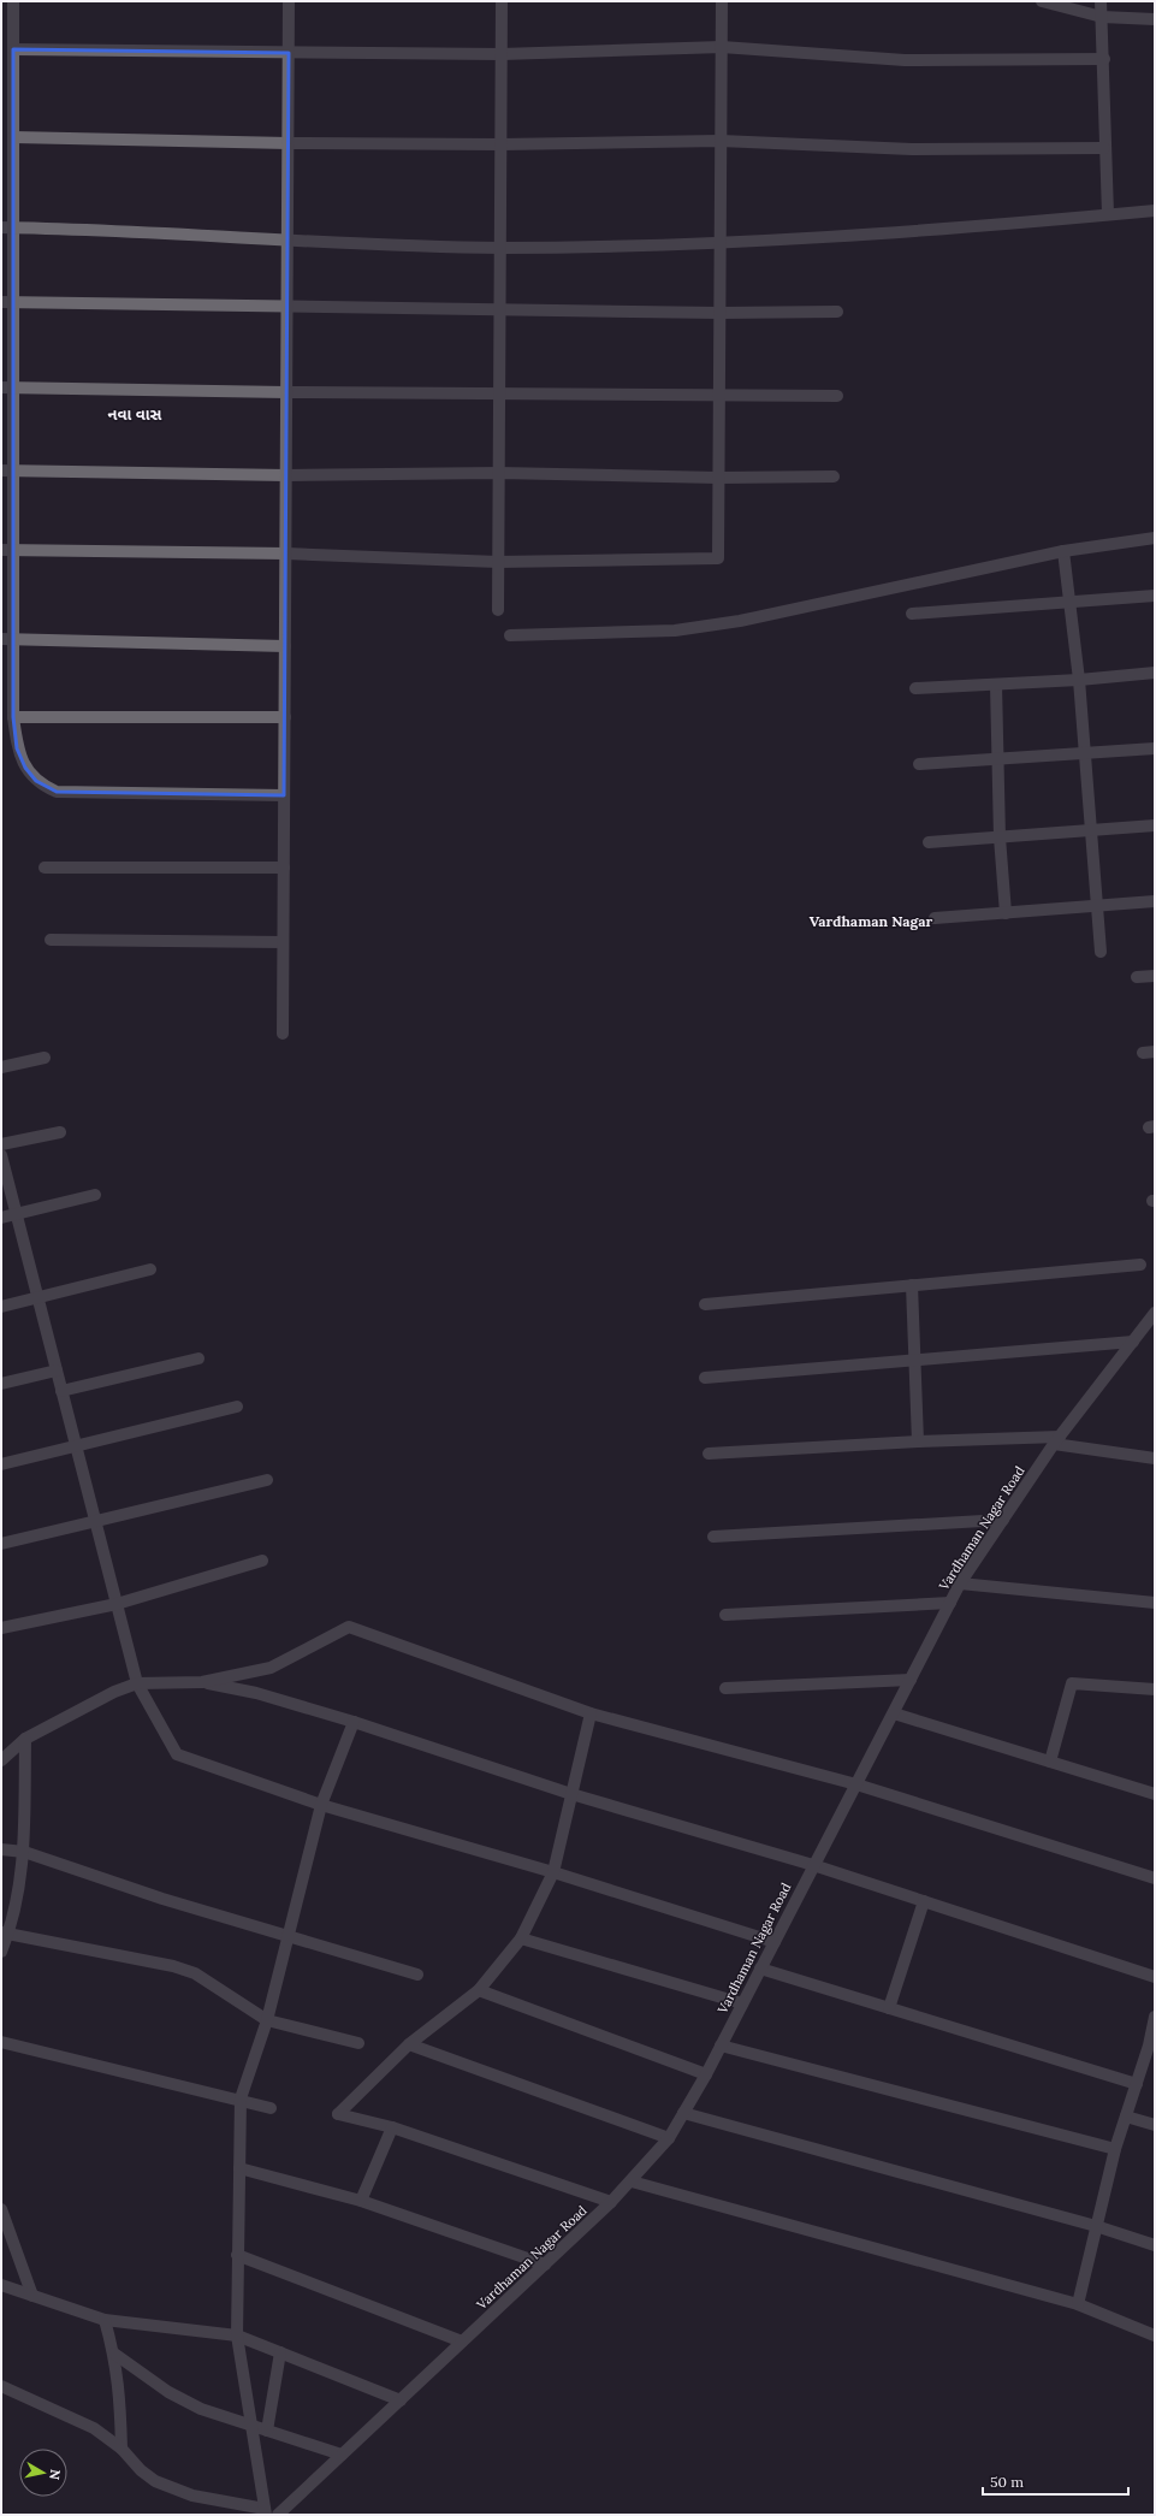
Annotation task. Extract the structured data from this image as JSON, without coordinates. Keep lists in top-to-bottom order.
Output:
{
  "streets": {
    "street": ["Vardhaman Nagar Road"]
  },
  "districts": ["નવા વાસ", "Vardhaman Nagar"],
  "scale_bar": "50 m",
  "north": "right"
}
